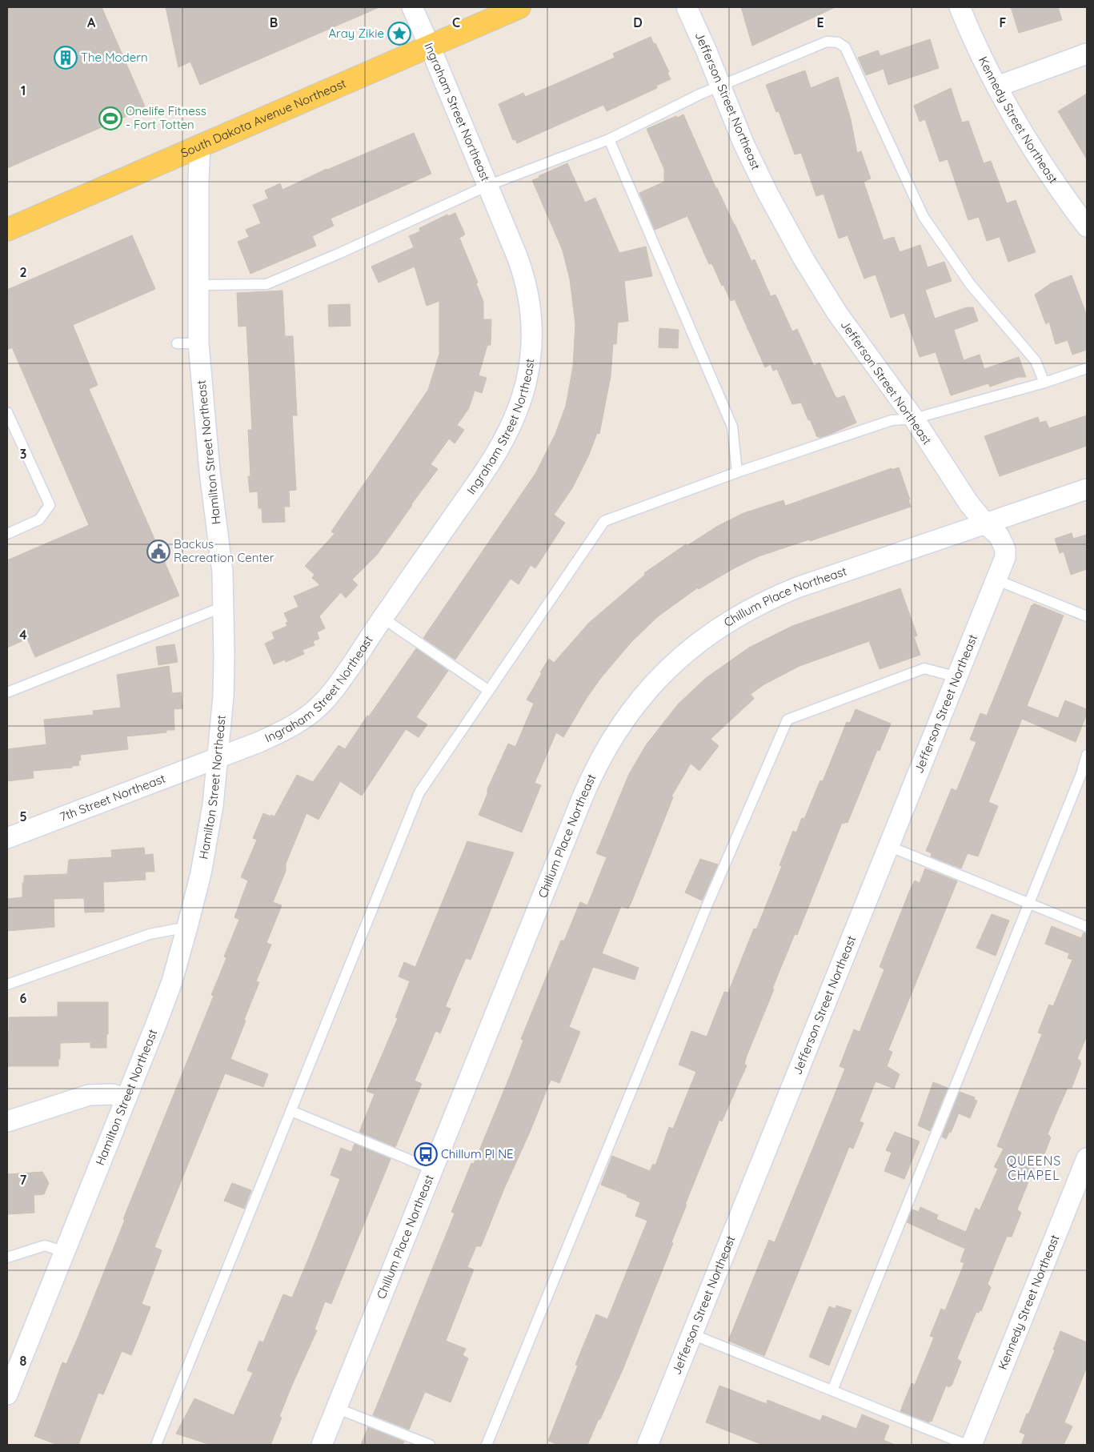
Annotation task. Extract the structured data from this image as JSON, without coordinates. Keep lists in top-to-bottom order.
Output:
{
  "streets": {
    "main road": ["South Dakota Avenue Northeast"],
    "street": [
      "Jefferson Street Northeast",
      "Ingraham Street Northeast",
      "Kennedy Street Northeast",
      "Hamilton Street Northeast",
      "Chillum Place Northeast",
      "7th Street Northeast"
    ]
  },
  "crossings": [
    ["Jefferson Street Northeast", "Chillum Place Northeast"],
    ["Ingraham Street Northeast", "South Dakota Avenue Northeast"],
    ["Ingraham Street Northeast", "Hamilton Street Northeast"],
    ["Ingraham Street Northeast", "7th Street Northeast"],
    ["South Dakota Avenue Northeast", "Hamilton Street Northeast"],
    ["Hamilton Street Northeast", "7th Street Northeast"]
  ],
  "districts": ["QUEENS CHAPEL"],
  "places": {
    "place": ["Aray Zikie"],
    "building": ["The Modern"],
    "sports": ["Onelife Fitness - Fort Totten"],
    "public building": ["Backus Recreation Center"],
    "bus stop": ["Chillum Pl NE"]
  },
  "grid": {
    "columns": [
      "A",
      "B",
      "C",
      "D",
      "E",
      "F"
    ],
    "rows": [
      "1",
      "2",
      "3",
      "4",
      "5",
      "6",
      "7",
      "8"
    ]
  }
}
